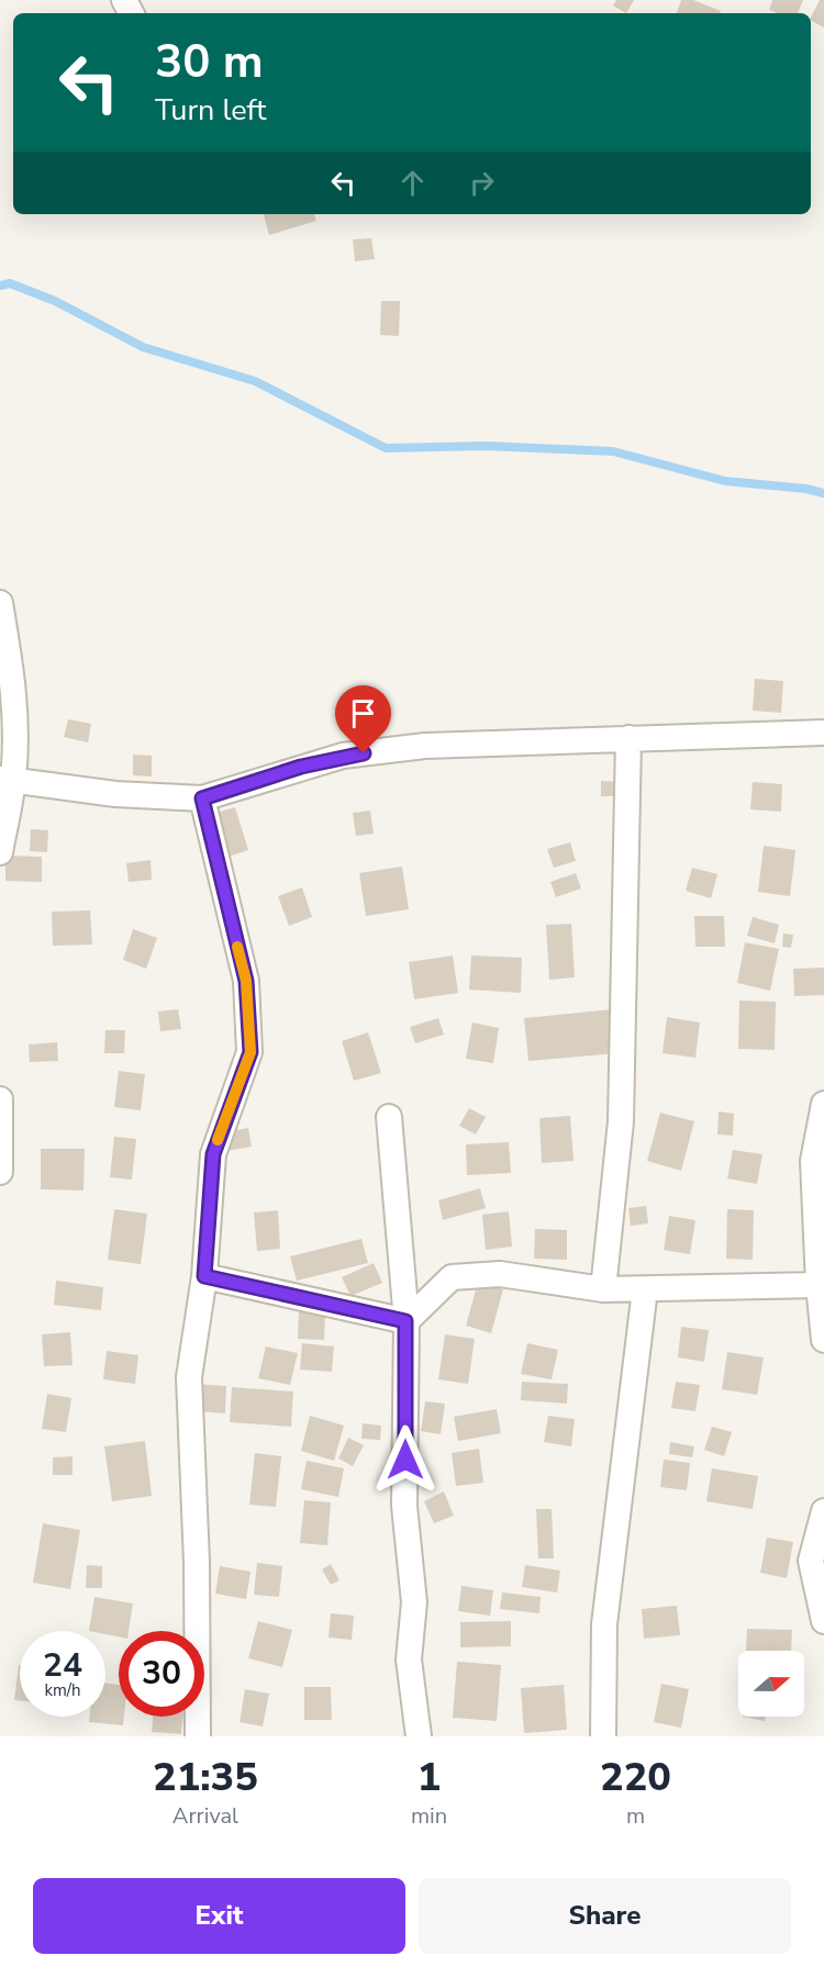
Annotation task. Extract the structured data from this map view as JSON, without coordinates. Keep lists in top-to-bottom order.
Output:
{
  "north": "right",
  "page": {
    "turn": ["30 m", "Turn left"],
    "speed": "24 km/h",
    "limit": "30",
    "eta": [
      "21:35",
      "Arrival",
      "1",
      "min",
      "220",
      "m"
    ],
    "buttons": ["Exit", "Share"]
  }
}
